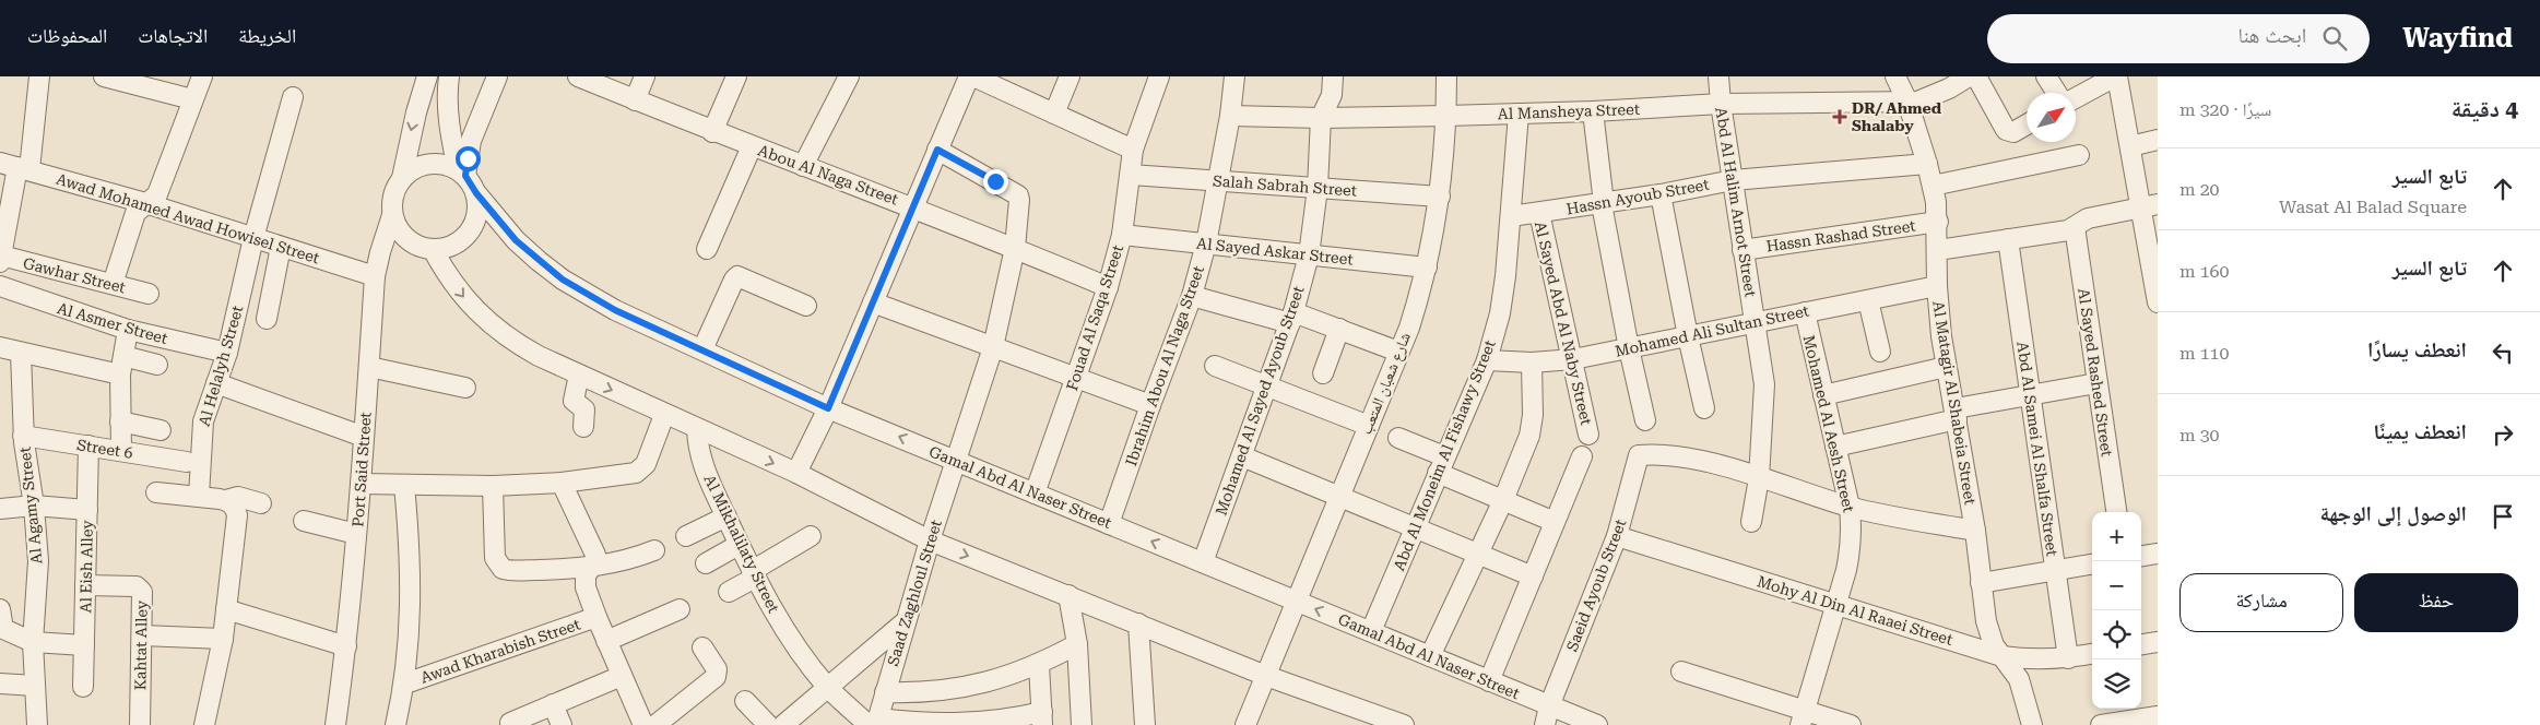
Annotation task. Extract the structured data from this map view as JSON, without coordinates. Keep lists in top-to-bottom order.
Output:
{
  "streets": {
    "street": [
      "Al Mansheya Street",
      "Abou Al Naga Street",
      "Salah Sabrah Street",
      "Hassn Ayoub Street",
      "Abd Al Halim Arnot Street",
      "Awad Mohamed Awad Howisel Street",
      "Hassn Rashad Street",
      "Al Sayed Askar Street",
      "Gawhar Street",
      "Fouad Al Saqa Street",
      "Al Asmer Street",
      "Al Sayed Abd Al Naby Street",
      "Mohamed Ali Sultan Street",
      "Al Helalyh Street",
      "Ibrahim Abou Al Naga Street",
      "Al Sayed Rashed Street",
      "شارع شعبان المتعب",
      "Mohamed Al Sayed Ayoub Street",
      "Al Matagir Al Shabeia Street",
      "Mohamed Al Aesh Street",
      "Street 6",
      "Abd Al Samei Al Shalfa Street",
      "Abd Al Moneim Al Fishawy Street",
      "Port Said Street",
      "Gamal Abd Al Naser Street",
      "Al Agamy Street",
      "Al Mikhalilaty Street",
      "Al Eish Alley",
      "Saeid Ayoub Street",
      "Saad Zaghloul Street",
      "Mohy Al Din Al Raaei Street",
      "Kahtat Alley",
      "Awad Kharabish Street"
    ]
  },
  "crossings": [
    ["Al Mansheya Street", "Abd Al Halim Arnot Street"],
    ["Al Mansheya Street", "Ibrahim Abou Al Naga Street"],
    ["Al Mansheya Street", "شارع شعبان المتعب"],
    ["Al Mansheya Street", "Mohamed Al Sayed Ayoub Street"],
    ["Al Mansheya Street", "Al Matagir Al Shabeia Street"],
    ["Al Mansheya Street", "Abd Al Moneim Al Fishawy Street"],
    ["Abou Al Naga Street", "Fouad Al Saqa Street"],
    ["Abou Al Naga Street", "Saad Zaghloul Street"],
    ["Salah Sabrah Street", "Fouad Al Saqa Street"],
    ["Salah Sabrah Street", "Ibrahim Abou Al Naga Street"],
    ["Salah Sabrah Street", "شارع شعبان المتعب"],
    ["Salah Sabrah Street", "Mohamed Al Sayed Ayoub Street"],
    ["Hassn Ayoub Street", "Abd Al Halim Arnot Street"],
    ["Hassn Ayoub Street", "Al Sayed Abd Al Naby Street"],
    ["Hassn Ayoub Street", "Al Matagir Al Shabeia Street"],
    ["Hassn Ayoub Street", "Abd Al Moneim Al Fishawy Street"],
    ["Abd Al Halim Arnot Street", "Hassn Rashad Street"],
    ["Abd Al Halim Arnot Street", "Mohamed Ali Sultan Street"],
    ["Abd Al Halim Arnot Street", "Saeid Ayoub Street"],
    ["Awad Mohamed Awad Howisel Street", "Al Helalyh Street"],
    ["Awad Mohamed Awad Howisel Street", "Port Said Street"],
    ["Hassn Rashad Street", "Al Matagir Al Shabeia Street"],
    ["Al Sayed Askar Street", "Fouad Al Saqa Street"],
    ["Al Sayed Askar Street", "Ibrahim Abou Al Naga Street"],
    ["Al Sayed Askar Street", "شارع شعبان المتعب"],
    ["Al Sayed Askar Street", "Mohamed Al Sayed Ayoub Street"],
    ["Fouad Al Saqa Street", "Gamal Abd Al Naser Street"],
    ["Al Asmer Street", "Al Helalyh Street"],
    ["Al Sayed Abd Al Naby Street", "Mohamed Ali Sultan Street"],
    ["Mohamed Ali Sultan Street", "Al Matagir Al Shabeia Street"],
    ["Mohamed Ali Sultan Street", "Mohamed Al Aesh Street"],
    ["Mohamed Ali Sultan Street", "Abd Al Moneim Al Fishawy Street"],
    ["Ibrahim Abou Al Naga Street", "Gamal Abd Al Naser Street"],
    ["شارع شعبان المتعب", "Gamal Abd Al Naser Street"],
    ["Mohamed Al Sayed Ayoub Street", "Gamal Abd Al Naser Street"],
    ["Al Matagir Al Shabeia Street", "Mohy Al Din Al Raaei Street"],
    ["Mohamed Al Aesh Street", "Mohy Al Din Al Raaei Street"],
    ["Street 6", "Al Agamy Street"],
    ["Street 6", "Al Eish Alley"],
    ["Abd Al Samei Al Shalfa Street", "Mohy Al Din Al Raaei Street"],
    ["Abd Al Moneim Al Fishawy Street", "Gamal Abd Al Naser Street"],
    ["Port Said Street", "Gamal Abd Al Naser Street"],
    ["Gamal Abd Al Naser Street", "Saeid Ayoub Street"],
    ["Gamal Abd Al Naser Street", "Saad Zaghloul Street"],
    ["Al Mikhalilaty Street", "Saad Zaghloul Street"],
    ["Al Eish Alley", "Kahtat Alley"],
    ["Saeid Ayoub Street", "Mohy Al Din Al Raaei Street"]
  ],
  "places": {
    "health": ["DR/ Ahmed Shalaby"]
  },
  "north": "top right",
  "page": {
    "header": "Wayfind",
    "search": "ابحث هنا",
    "nav": ["الخريطة", "الاتجاهات", "المحفوظات"],
    "heading": ["4 دقيقة", "سيرًا · 320 m"],
    "list": [
      ["تابع السير", "Wasat Al Balad Square", "20 m"],
      ["تابع السير", "160 m"],
      ["انعطف يسارًا", "110 m"],
      ["انعطف يمينًا", "30 m"],
      "الوصول إلى الوجهة"
    ],
    "map_buttons": ["+", "−"],
    "buttons": ["حفظ", "مشاركة"]
  }
}
